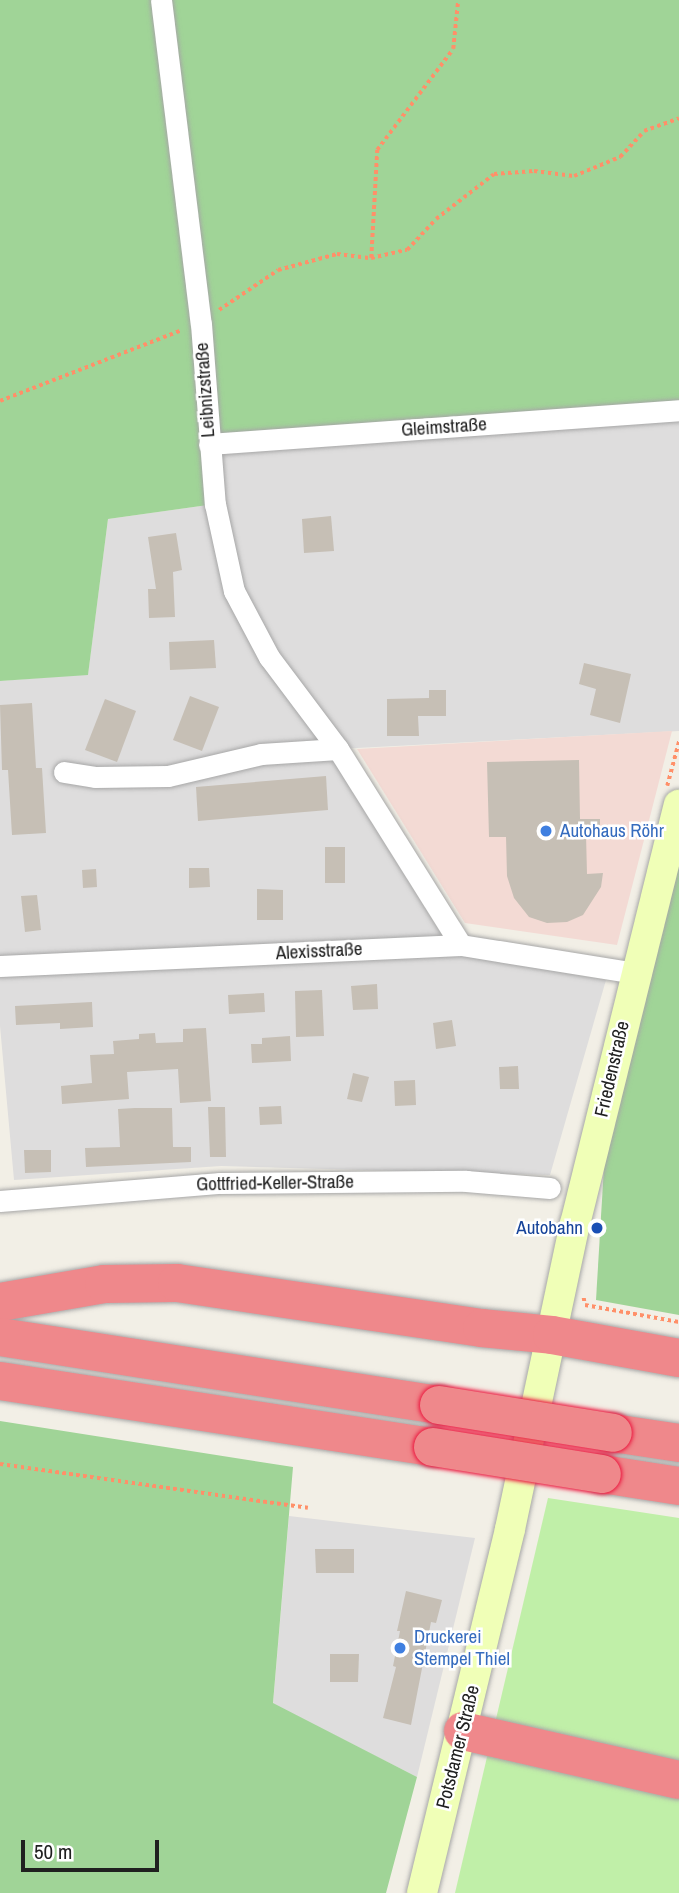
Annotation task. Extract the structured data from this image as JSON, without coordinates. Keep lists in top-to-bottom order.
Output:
{
  "streets": {
    "main road": ["Friedenstraße", "Potsdamer Straße"],
    "street": [
      "Leibnizstraße",
      "Gleimstraße",
      "Alexisstraße",
      "Gottfried-Keller-Straße"
    ]
  },
  "crossings": [
    ["Leibnizstraße", "Gleimstraße"],
    ["Leibnizstraße", "Alexisstraße"],
    ["Alexisstraße", "Friedenstraße"],
    ["Friedenstraße", "Potsdamer Straße"]
  ],
  "places": ["Autohaus Röhr", "Autobahn", "Druckerei Stempel Thiel"],
  "scale_bar": "50 m"
}
